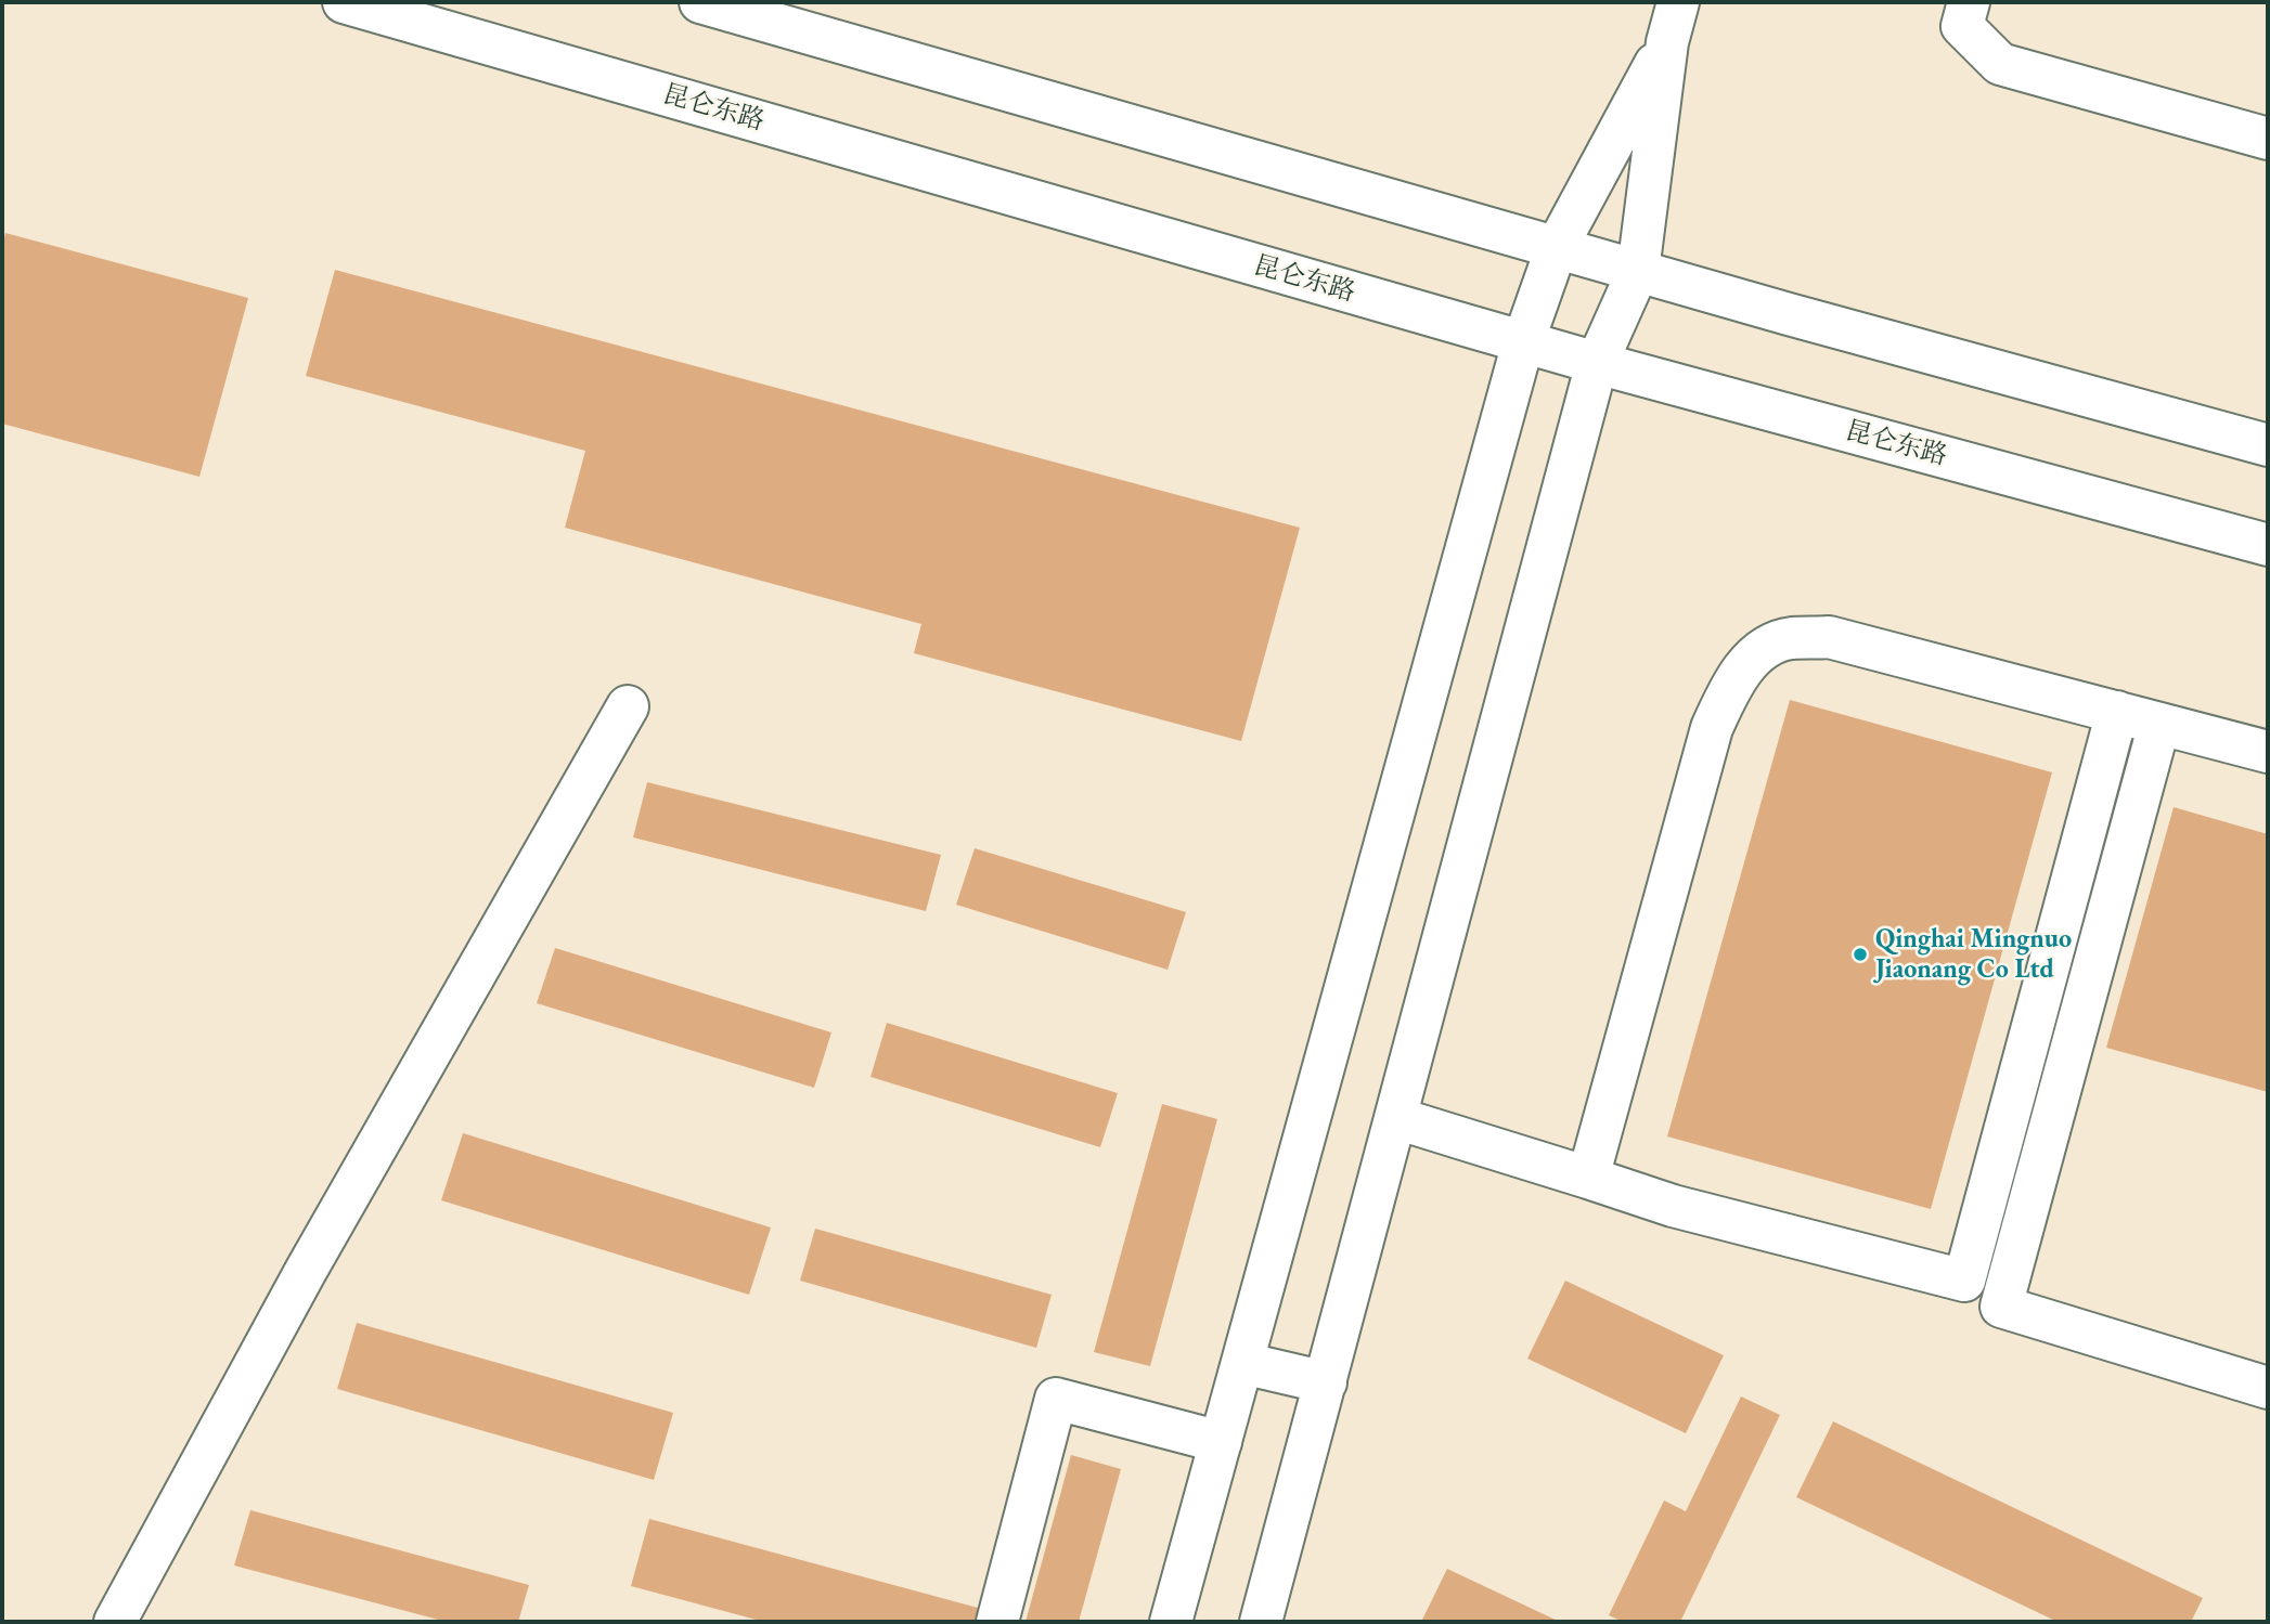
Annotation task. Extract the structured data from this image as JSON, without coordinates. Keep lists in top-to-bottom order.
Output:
{
  "streets": {
    "main road": ["昆仑东路"]
  },
  "places": ["Qinghai Mingnuo Jiaonang Co Ltd"]
}
